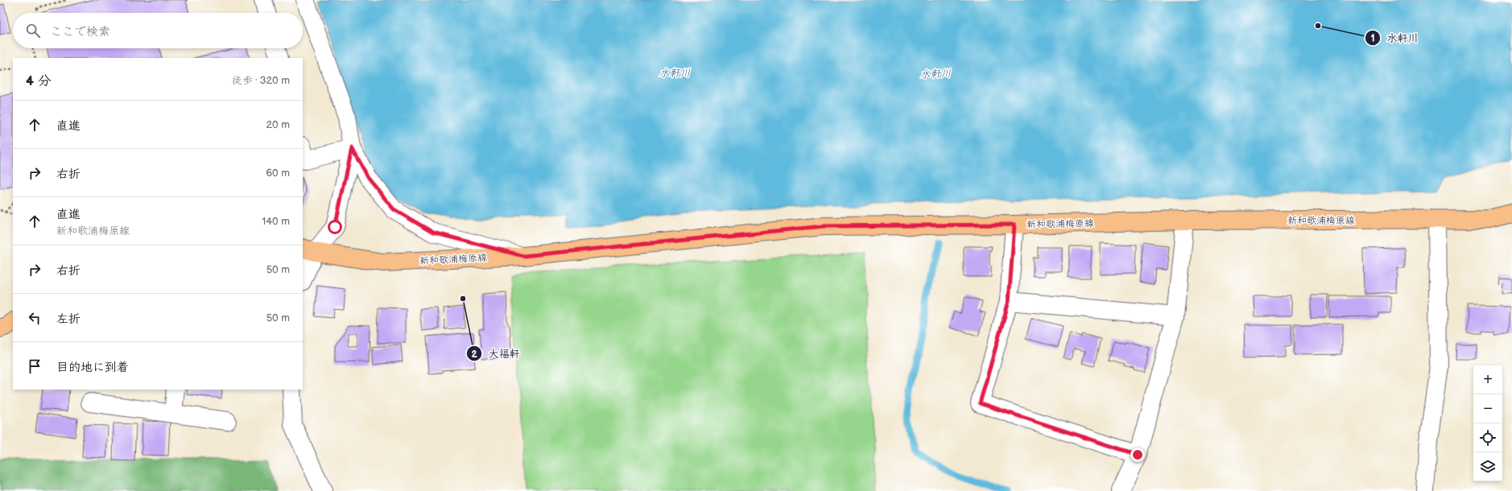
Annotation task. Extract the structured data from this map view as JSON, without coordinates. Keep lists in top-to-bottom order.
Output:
{
  "streets": {
    "main road": ["新和歌浦梅原線"]
  },
  "water": ["水軒川"],
  "places": ["水軒川", "大福軒"],
  "page": {
    "search": "ここで検索",
    "heading": ["4 分", "徒歩 · 320 m"],
    "list": [
      ["直進", "20 m"],
      ["右折", "60 m"],
      ["直進", "新和歌浦梅原線", "140 m"],
      ["右折", "50 m"],
      ["左折", "50 m"],
      "目的地に到着"
    ],
    "map_buttons": ["+", "−"]
  }
}
